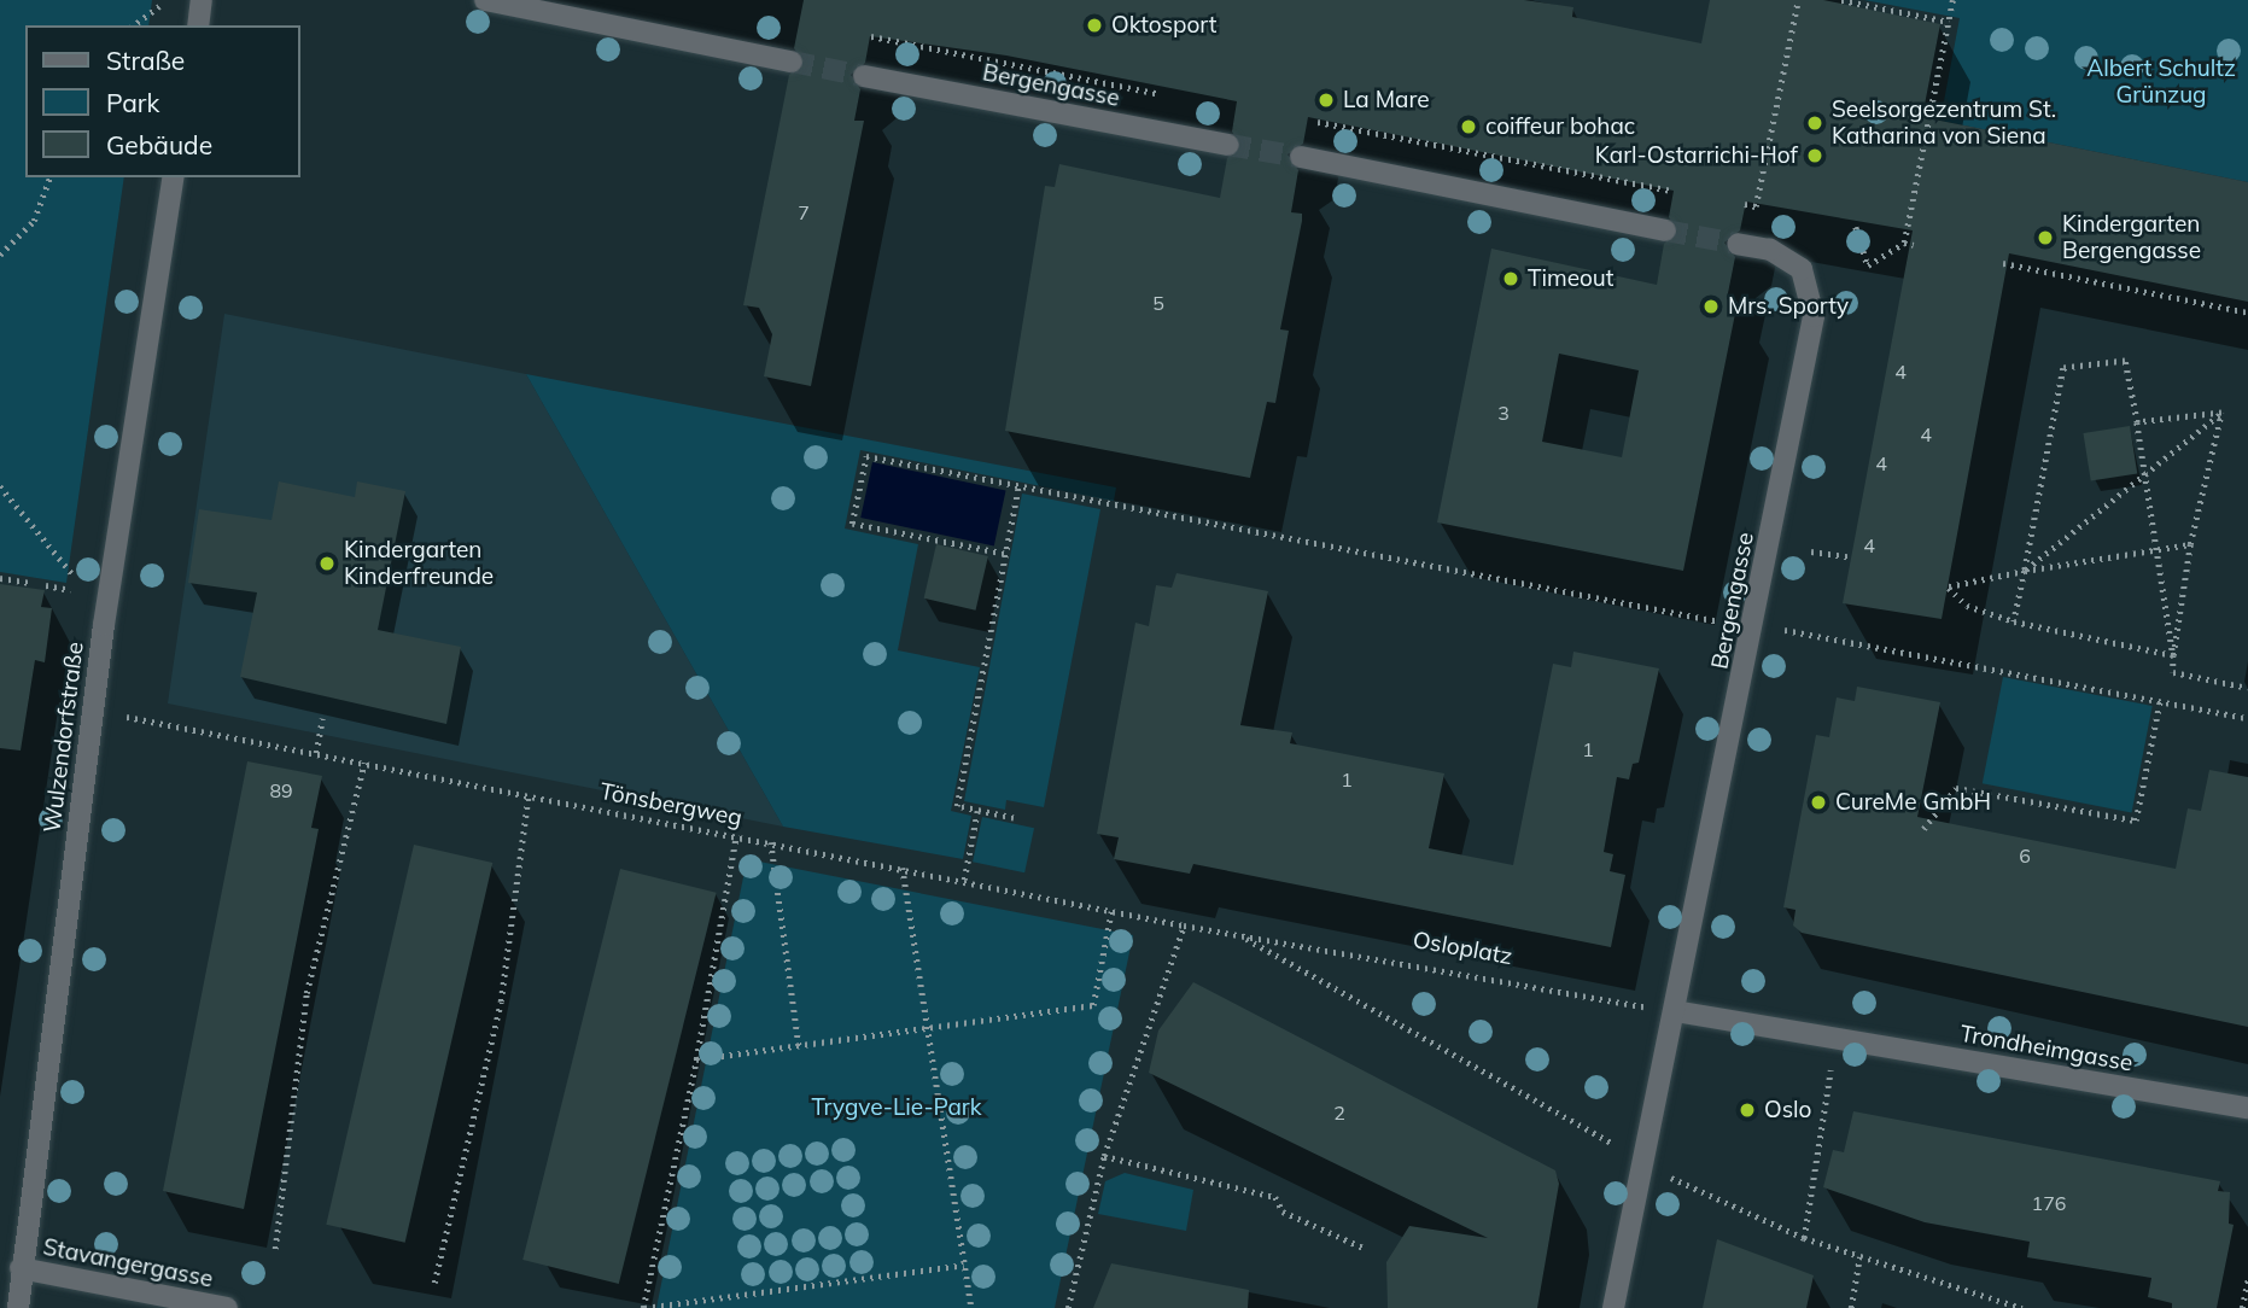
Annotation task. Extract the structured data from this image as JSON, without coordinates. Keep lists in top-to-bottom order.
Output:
{
  "streets": {
    "street": [
      "Bergengasse",
      "Wulzendorfstraße",
      "Trondheimgasse",
      "Stavangergasse"
    ],
    "path": ["Tönsbergweg", "Osloplatz"]
  },
  "crossings": [
    ["Bergengasse", "Osloplatz"],
    ["Bergengasse", "Trondheimgasse"],
    ["Wulzendorfstraße", "Tönsbergweg"],
    ["Wulzendorfstraße", "Stavangergasse"],
    ["Tönsbergweg", "Osloplatz"],
    ["Osloplatz", "Trondheimgasse"]
  ],
  "parks": ["Albert Schultz Grünzug", "Trygve-Lie-Park"],
  "places": [
    "Oktosport",
    "La Mare",
    "Seelsorgezentrum St. Katharina von Siena",
    "coiffeur bohac",
    "Karl-Ostarrichi-Hof",
    "Kindergarten Bergengasse",
    "Timeout",
    "Mrs. Sporty",
    "Kindergarten Kinderfreunde",
    "CureMe GmbH",
    "Oslo"
  ],
  "house_numbers": [
    "7",
    "5",
    "4",
    "3",
    "4",
    "4",
    "4",
    "1",
    "1",
    "89",
    "6",
    "2",
    "176"
  ],
  "legend": ["Straße", "Park", "Gebäude"]
}
